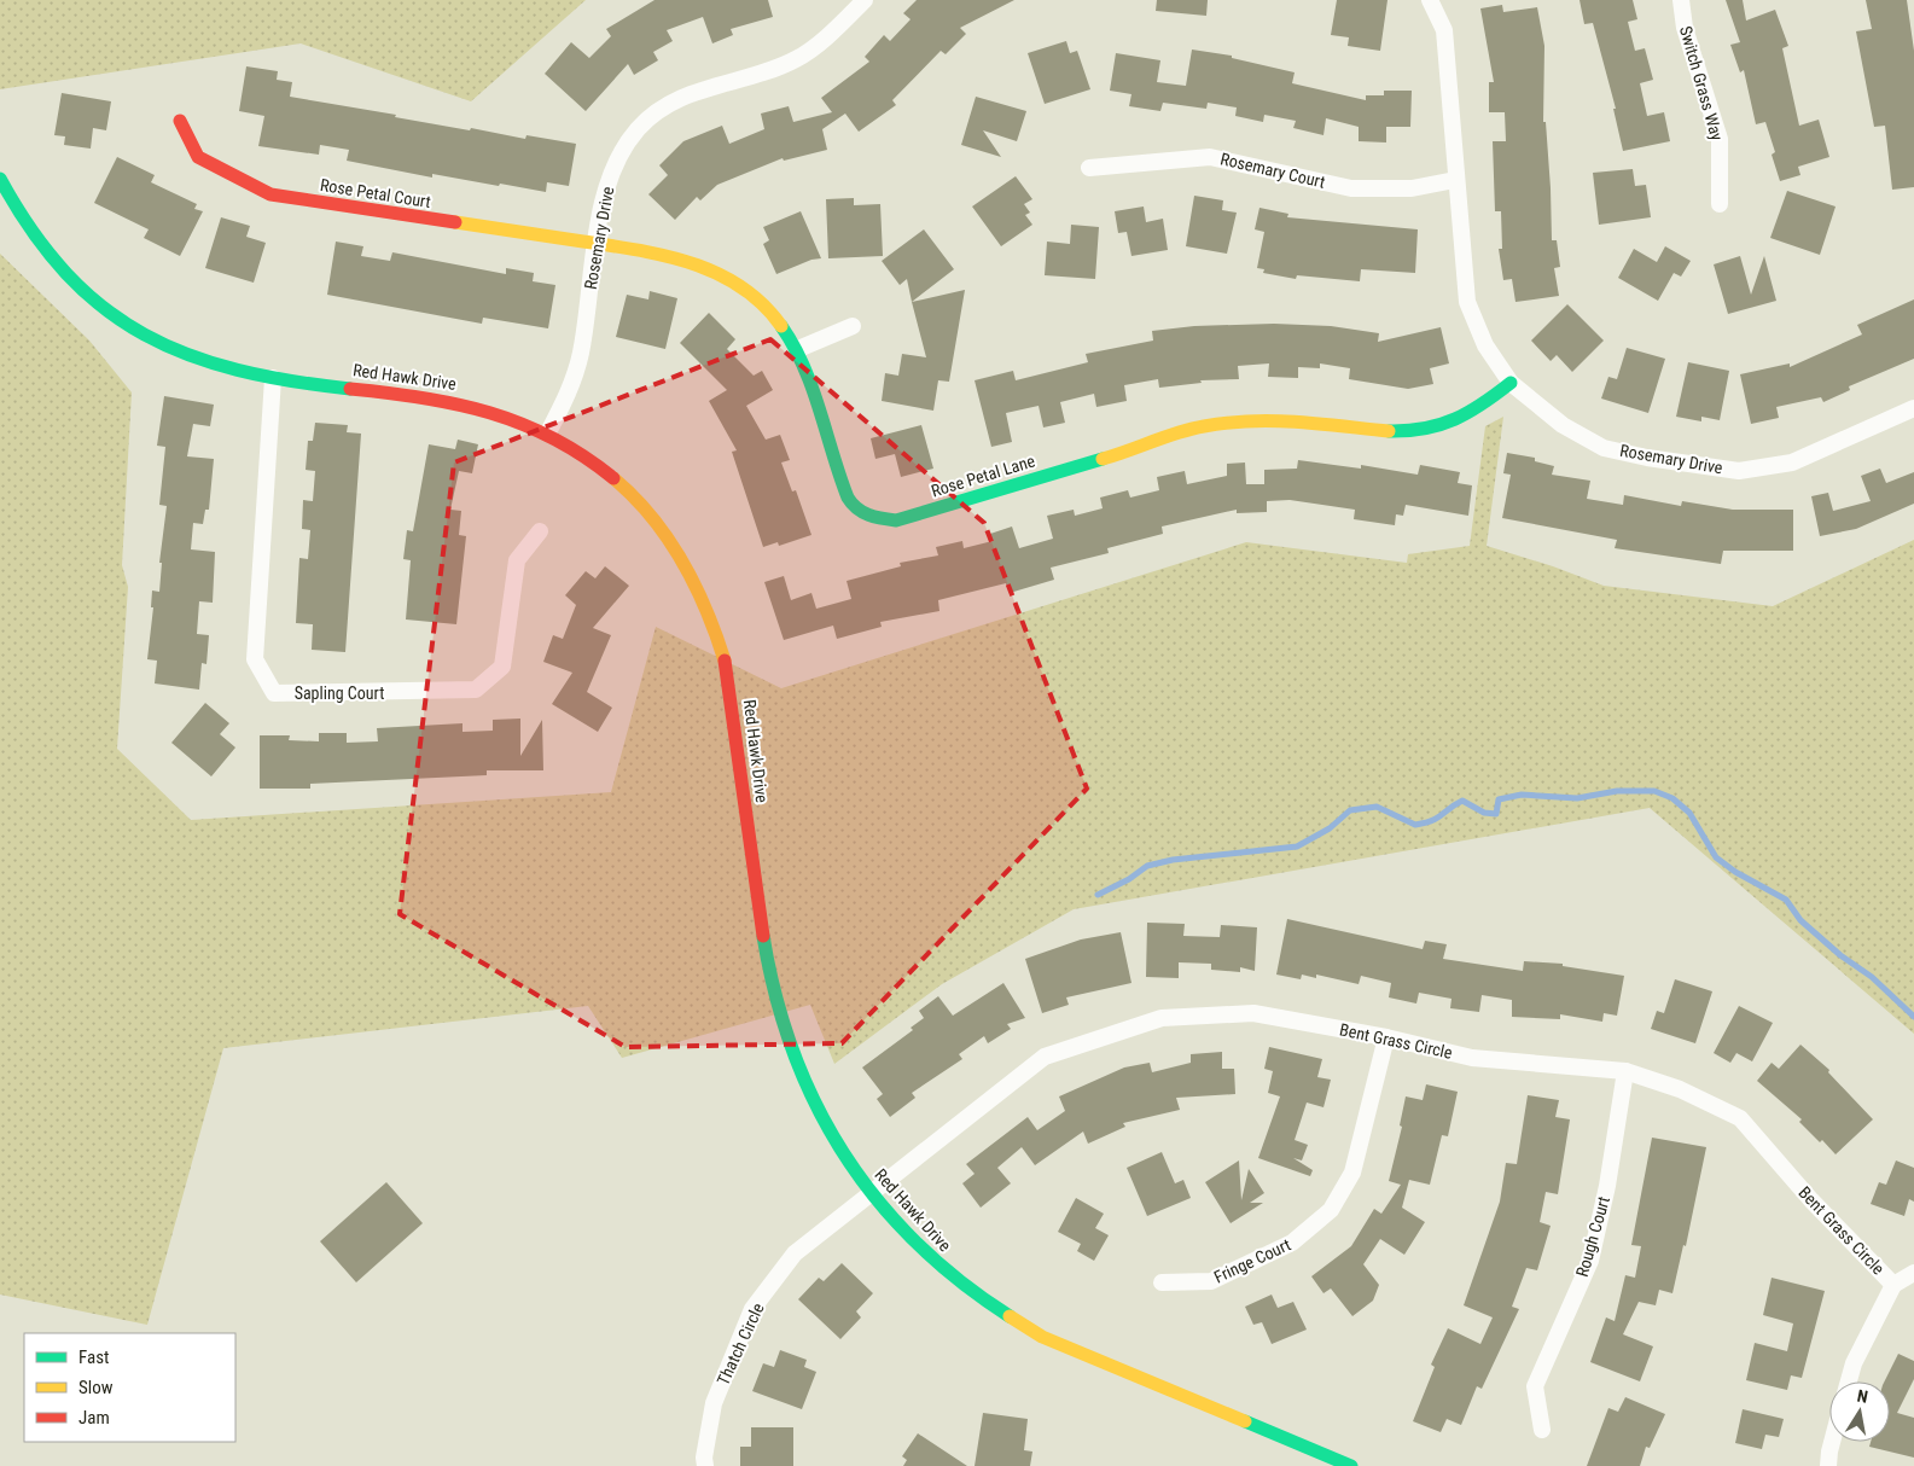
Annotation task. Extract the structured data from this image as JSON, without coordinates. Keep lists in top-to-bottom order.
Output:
{
  "streets": {
    "street": [
      "Switch Grass Way",
      "Rosemary Court",
      "Rose Petal Court",
      "Rosemary Drive",
      "Red Hawk Drive",
      "Rose Petal Lane",
      "Sapling Court",
      "Bent Grass Circle",
      "Rough Court",
      "Fringe Court",
      "Thatch Circle"
    ]
  },
  "crossings": [
    ["Rosemary Court", "Rosemary Drive"],
    ["Rose Petal Court", "Rosemary Drive"],
    ["Rose Petal Court", "Rose Petal Lane"],
    ["Rosemary Drive", "Red Hawk Drive"],
    ["Rosemary Drive", "Rose Petal Lane"],
    ["Red Hawk Drive", "Sapling Court"],
    ["Red Hawk Drive", "Bent Grass Circle"],
    ["Red Hawk Drive", "Thatch Circle"],
    ["Bent Grass Circle", "Rough Court"],
    ["Bent Grass Circle", "Fringe Court"],
    ["Bent Grass Circle", "Thatch Circle"]
  ],
  "legend": ["Fast", "Slow", "Jam"],
  "north": "top"
}
